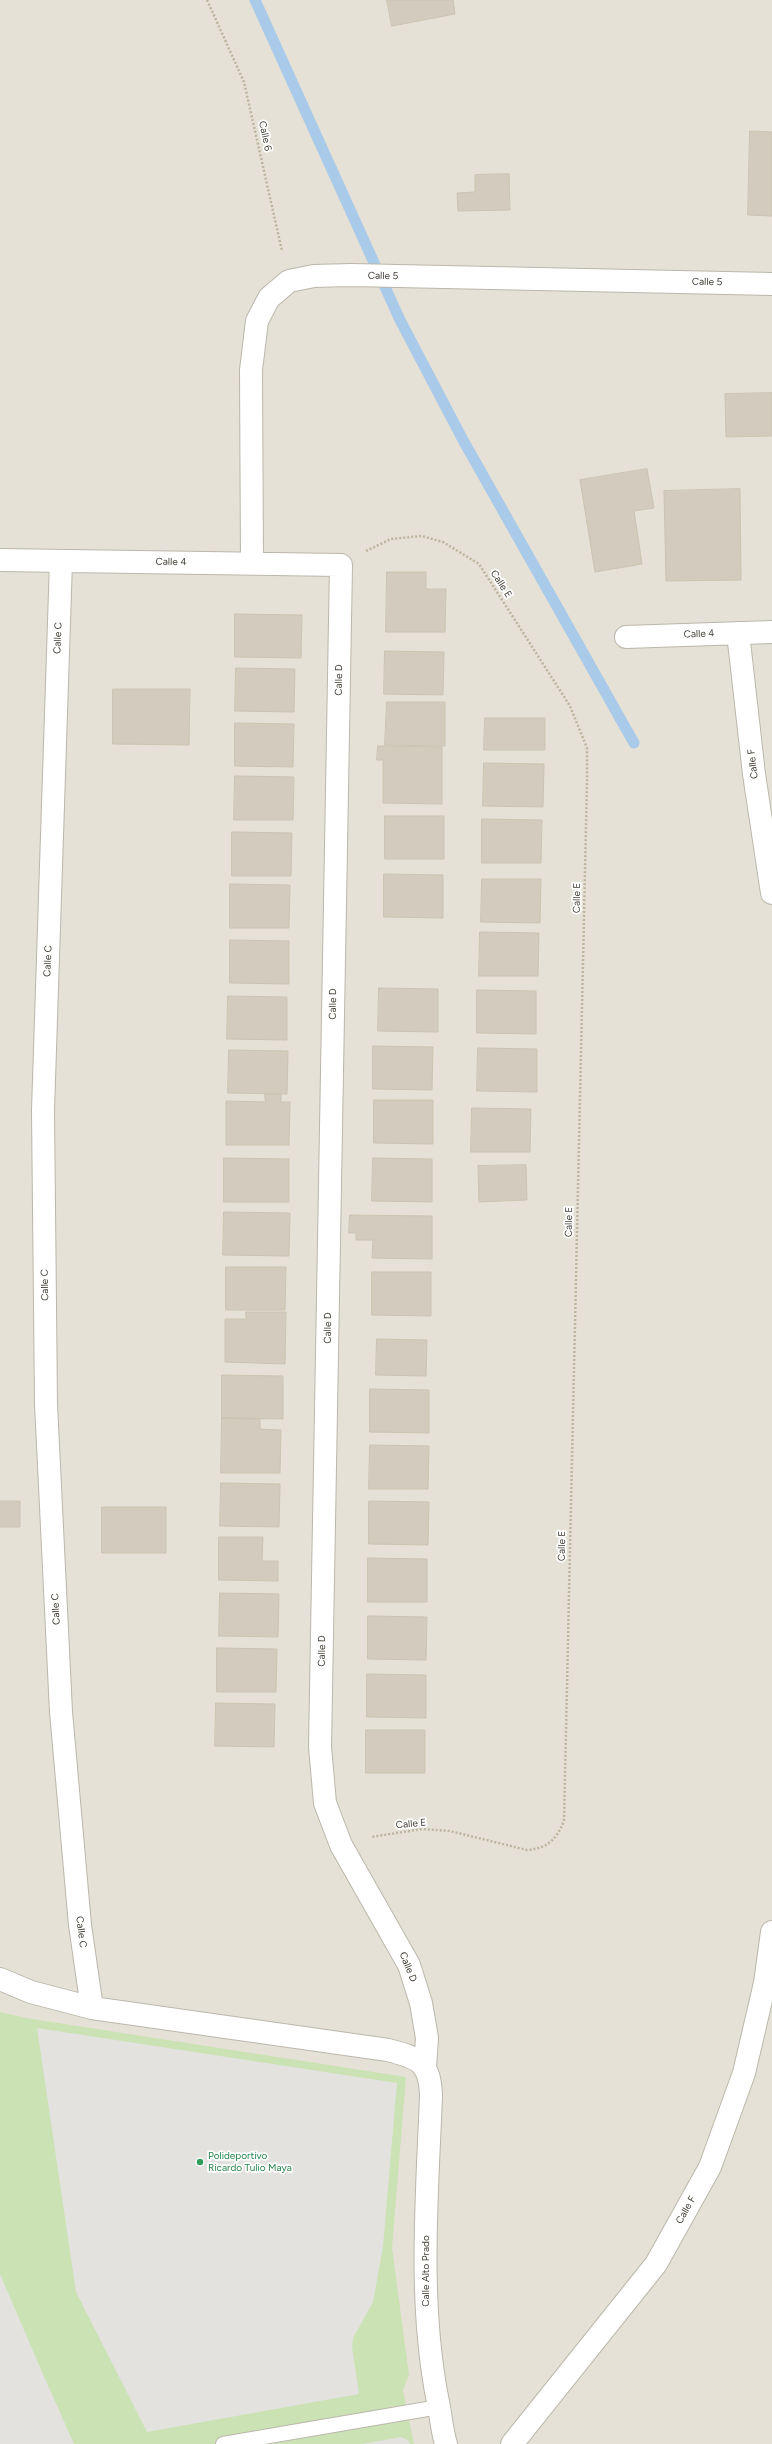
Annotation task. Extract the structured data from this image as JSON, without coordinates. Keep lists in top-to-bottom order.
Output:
{
  "streets": {
    "street": [
      "Calle 5",
      "Calle 4",
      "Calle C",
      "Calle D",
      "Calle F",
      "Calle Alto Prado"
    ],
    "path": ["Calle 6", "Calle E"]
  },
  "crossings": [
    ["Calle 6", "Calle 5"],
    ["Calle 5", "Calle 4"],
    ["Calle 4", "Calle E"],
    ["Calle 4", "Calle C"],
    ["Calle 4", "Calle D"],
    ["Calle 4", "Calle F"],
    ["Calle E", "Calle D"],
    ["Calle D", "Calle Alto Prado"]
  ],
  "places": ["Polideportivo Ricardo Tulio Maya"]
}
